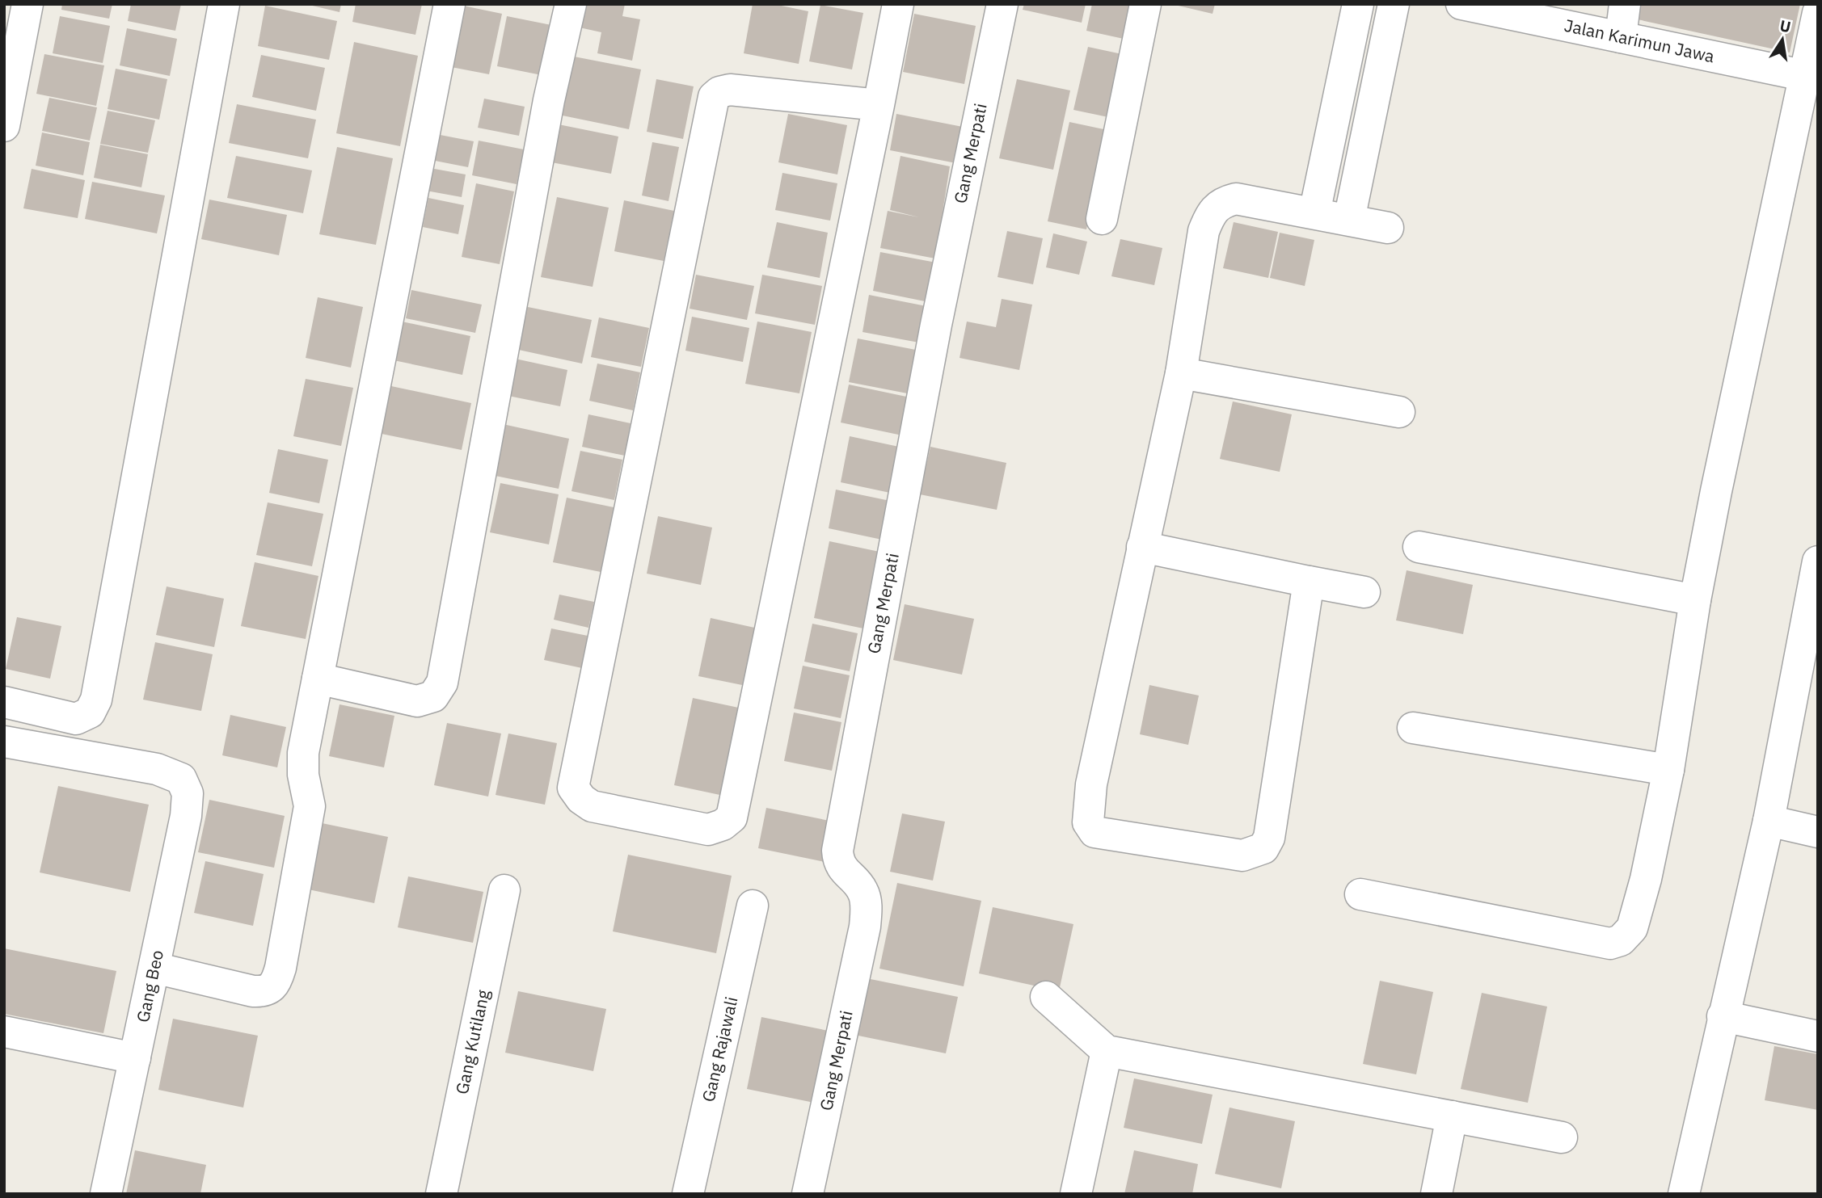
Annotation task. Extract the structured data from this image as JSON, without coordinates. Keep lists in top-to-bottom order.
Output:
{
  "streets": {
    "street": [
      "Jalan Karimun Jawa",
      "Gang Merpati",
      "Gang Beo",
      "Gang Kutilang",
      "Gang Rajawali"
    ]
  },
  "north": "top"
}
